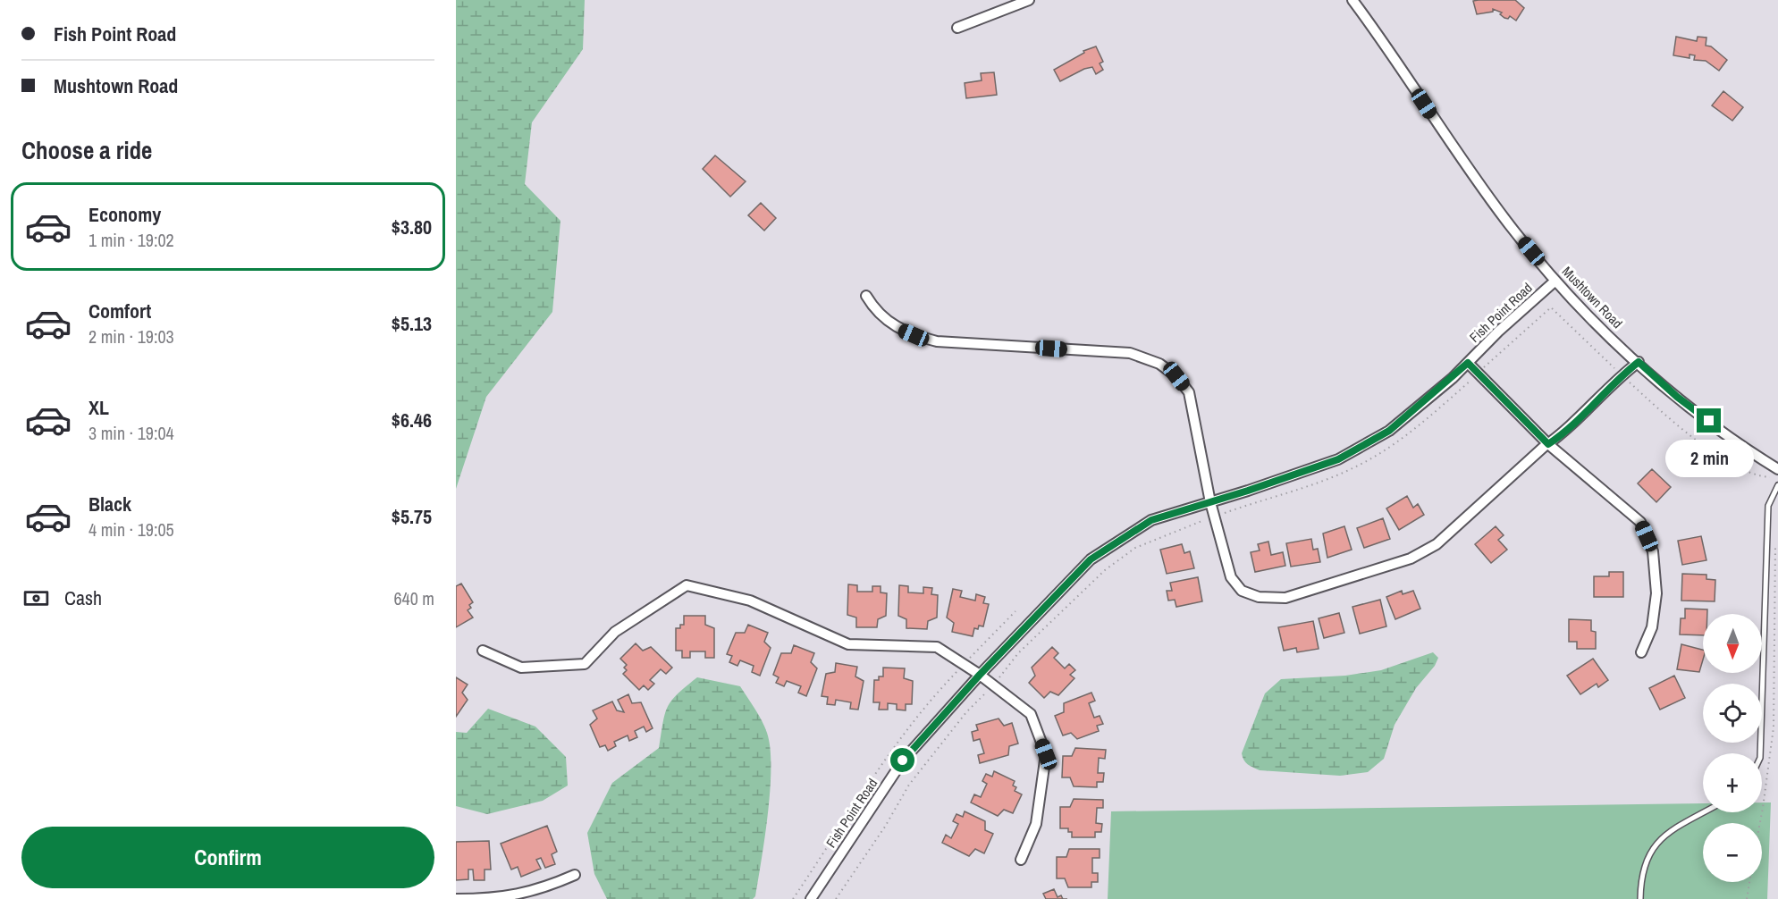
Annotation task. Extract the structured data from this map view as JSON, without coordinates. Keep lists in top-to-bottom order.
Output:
{
  "streets": {
    "street": ["Mushtown Road", "Fish Point Road"]
  },
  "crossings": [
    ["Mushtown Road", "Fish Point Road"]
  ],
  "north": "bottom",
  "page": {
    "banner": ["Fish Point Road", "Mushtown Road"],
    "heading": "Choose a ride",
    "list": [
      {
        "name": "Economy",
        "note": "1 min · 19:02",
        "value": "$3.80"
      },
      {
        "name": "Comfort",
        "note": "2 min · 19:03",
        "value": "$5.13"
      },
      {
        "name": "XL",
        "note": "3 min · 19:04",
        "value": "$6.46"
      },
      {
        "name": "Black",
        "note": "4 min · 19:05",
        "value": "$5.75"
      }
    ],
    "bubble": "2 min",
    "pay": ["Cash", "640 m"],
    "map_buttons": ["+", "−"],
    "buttons": "Confirm"
  }
}
